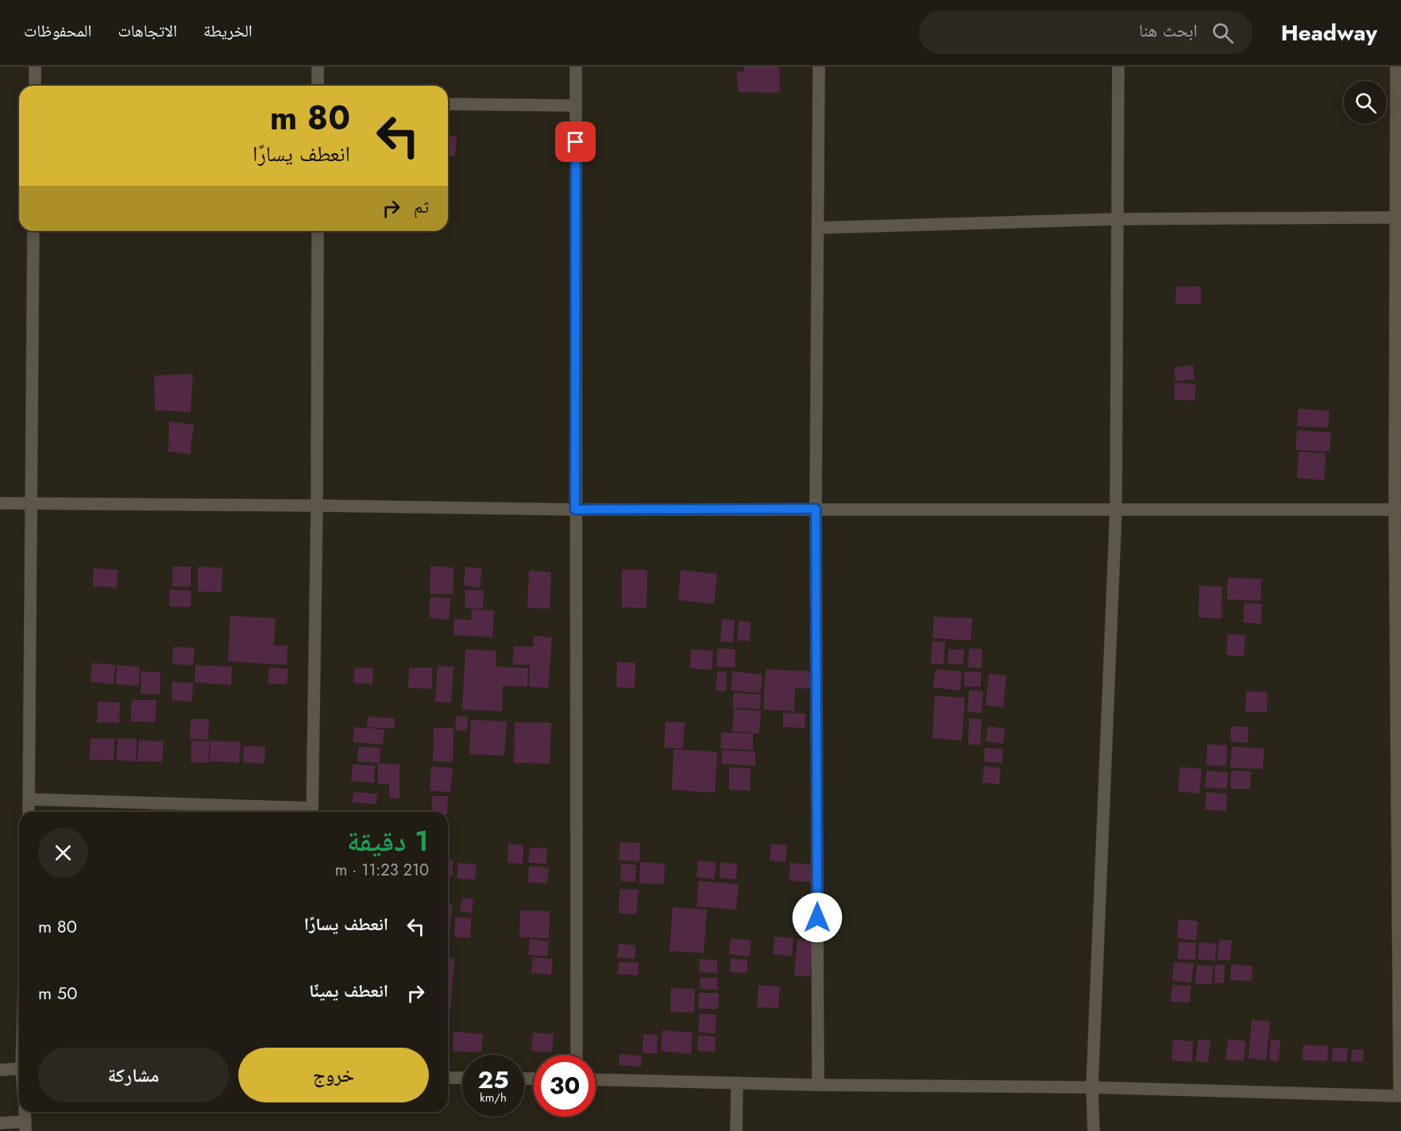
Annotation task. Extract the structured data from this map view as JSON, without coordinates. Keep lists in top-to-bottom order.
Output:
{
  "page": {
    "header": "Headway",
    "search": "ابحث هنا",
    "nav": ["الخريطة", "الاتجاهات", "المحفوظات"],
    "turn": ["80 m", "انعطف يسارًا"],
    "then": "ثم",
    "heading": ["1 دقيقة", "210 m · 11:23"],
    "list": [
      {
        "name": "انعطف يسارًا",
        "value": "80 m"
      },
      {
        "name": "انعطف يمينًا",
        "value": "50 m"
      }
    ],
    "buttons": ["خروج", "مشاركة"],
    "speed": "25 km/h",
    "limit": "30"
  }
}
